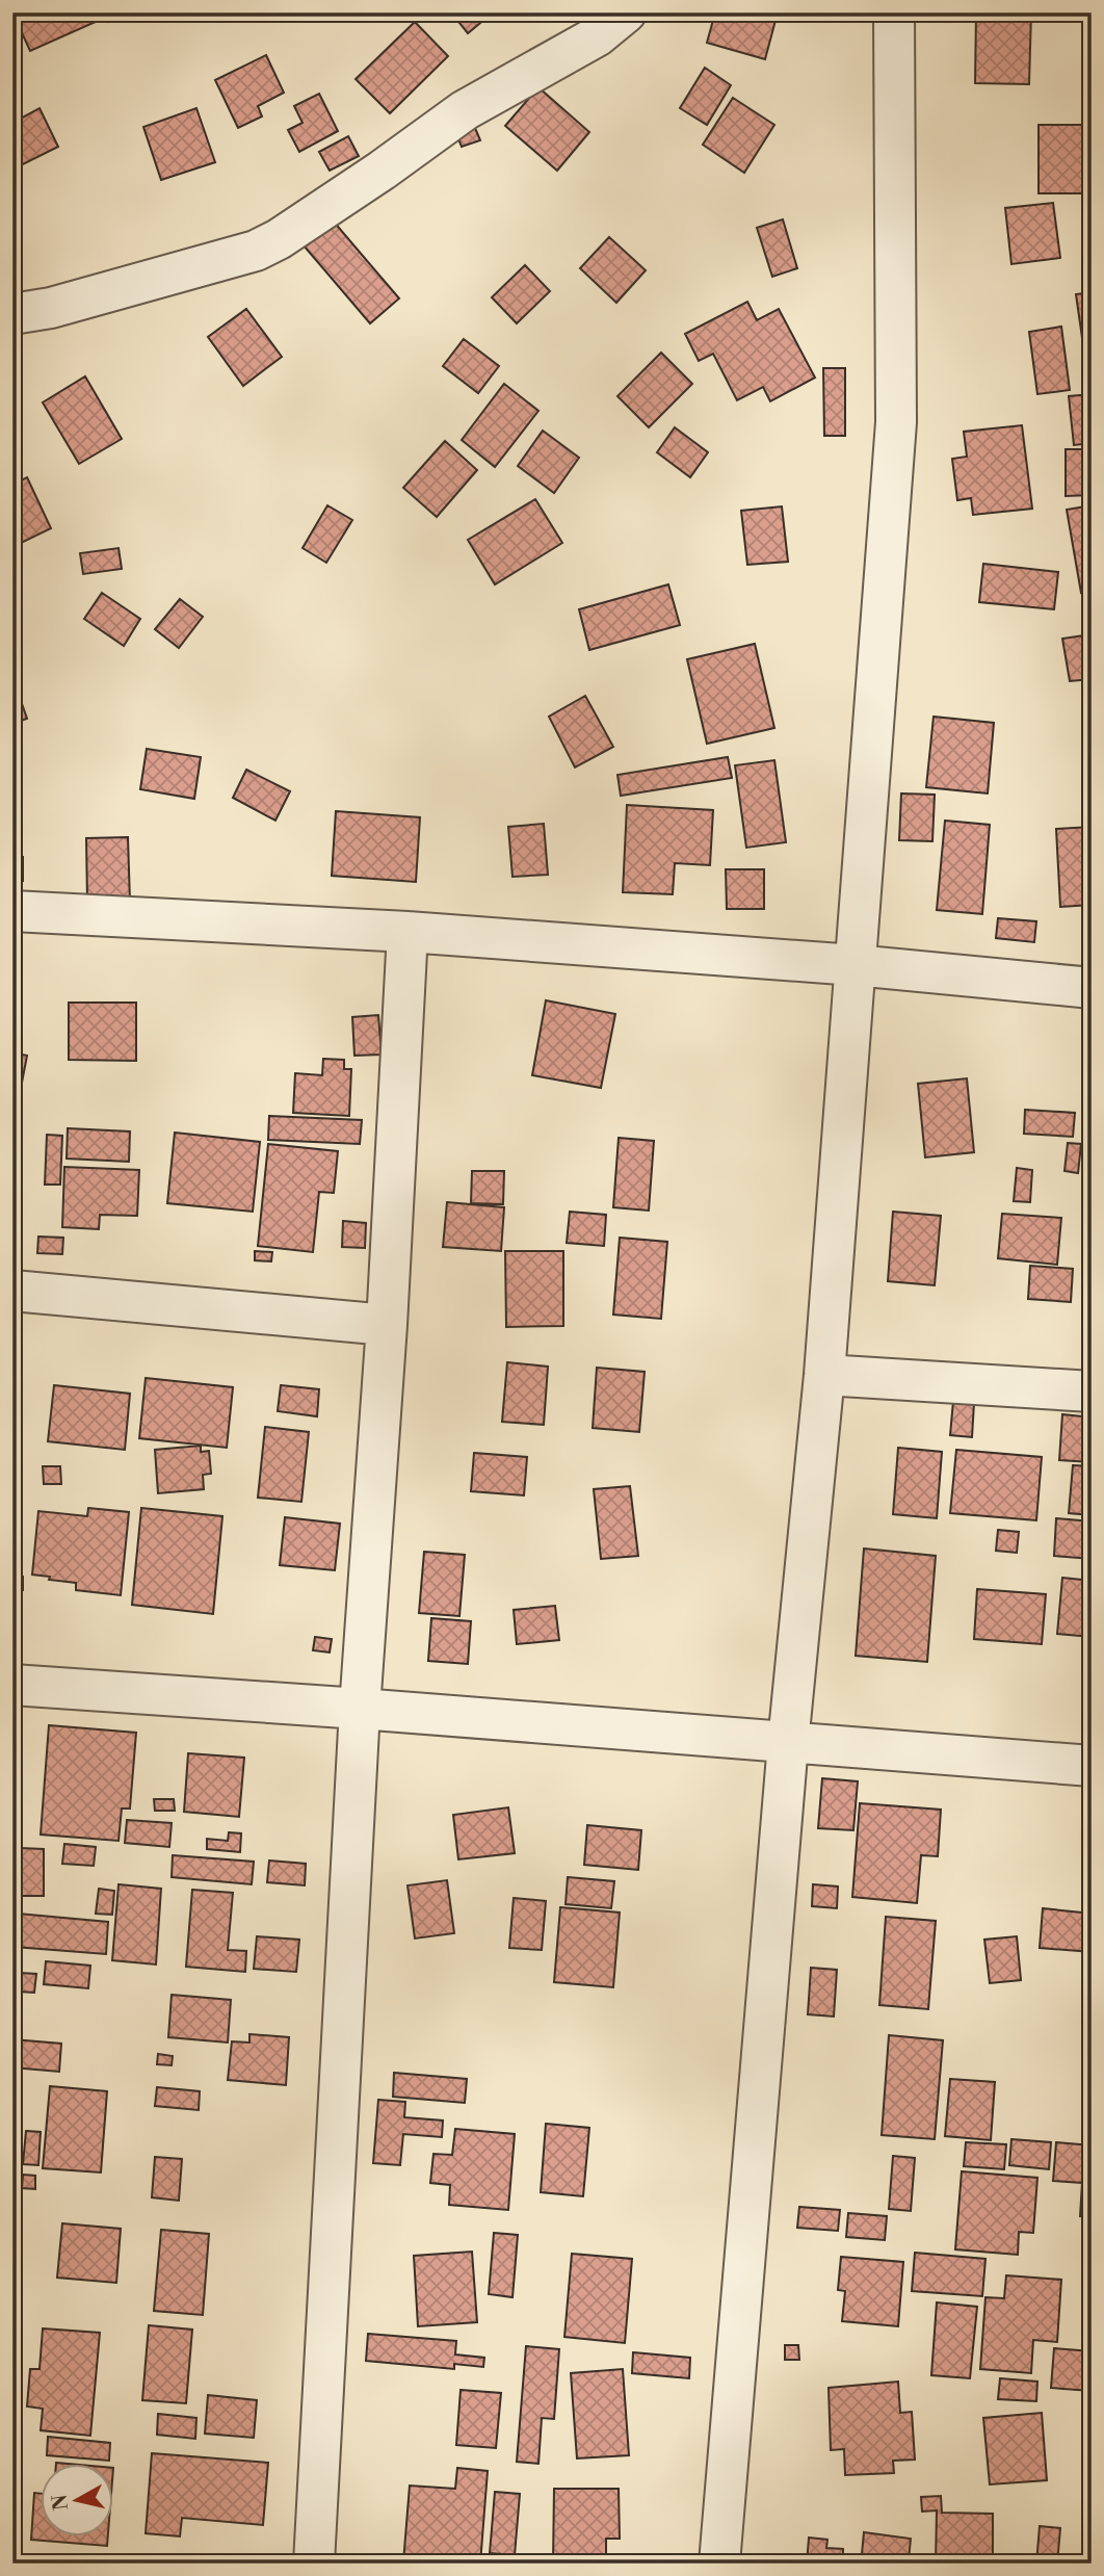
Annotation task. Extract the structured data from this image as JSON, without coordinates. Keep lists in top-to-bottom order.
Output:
{
  "north": "left"
}
